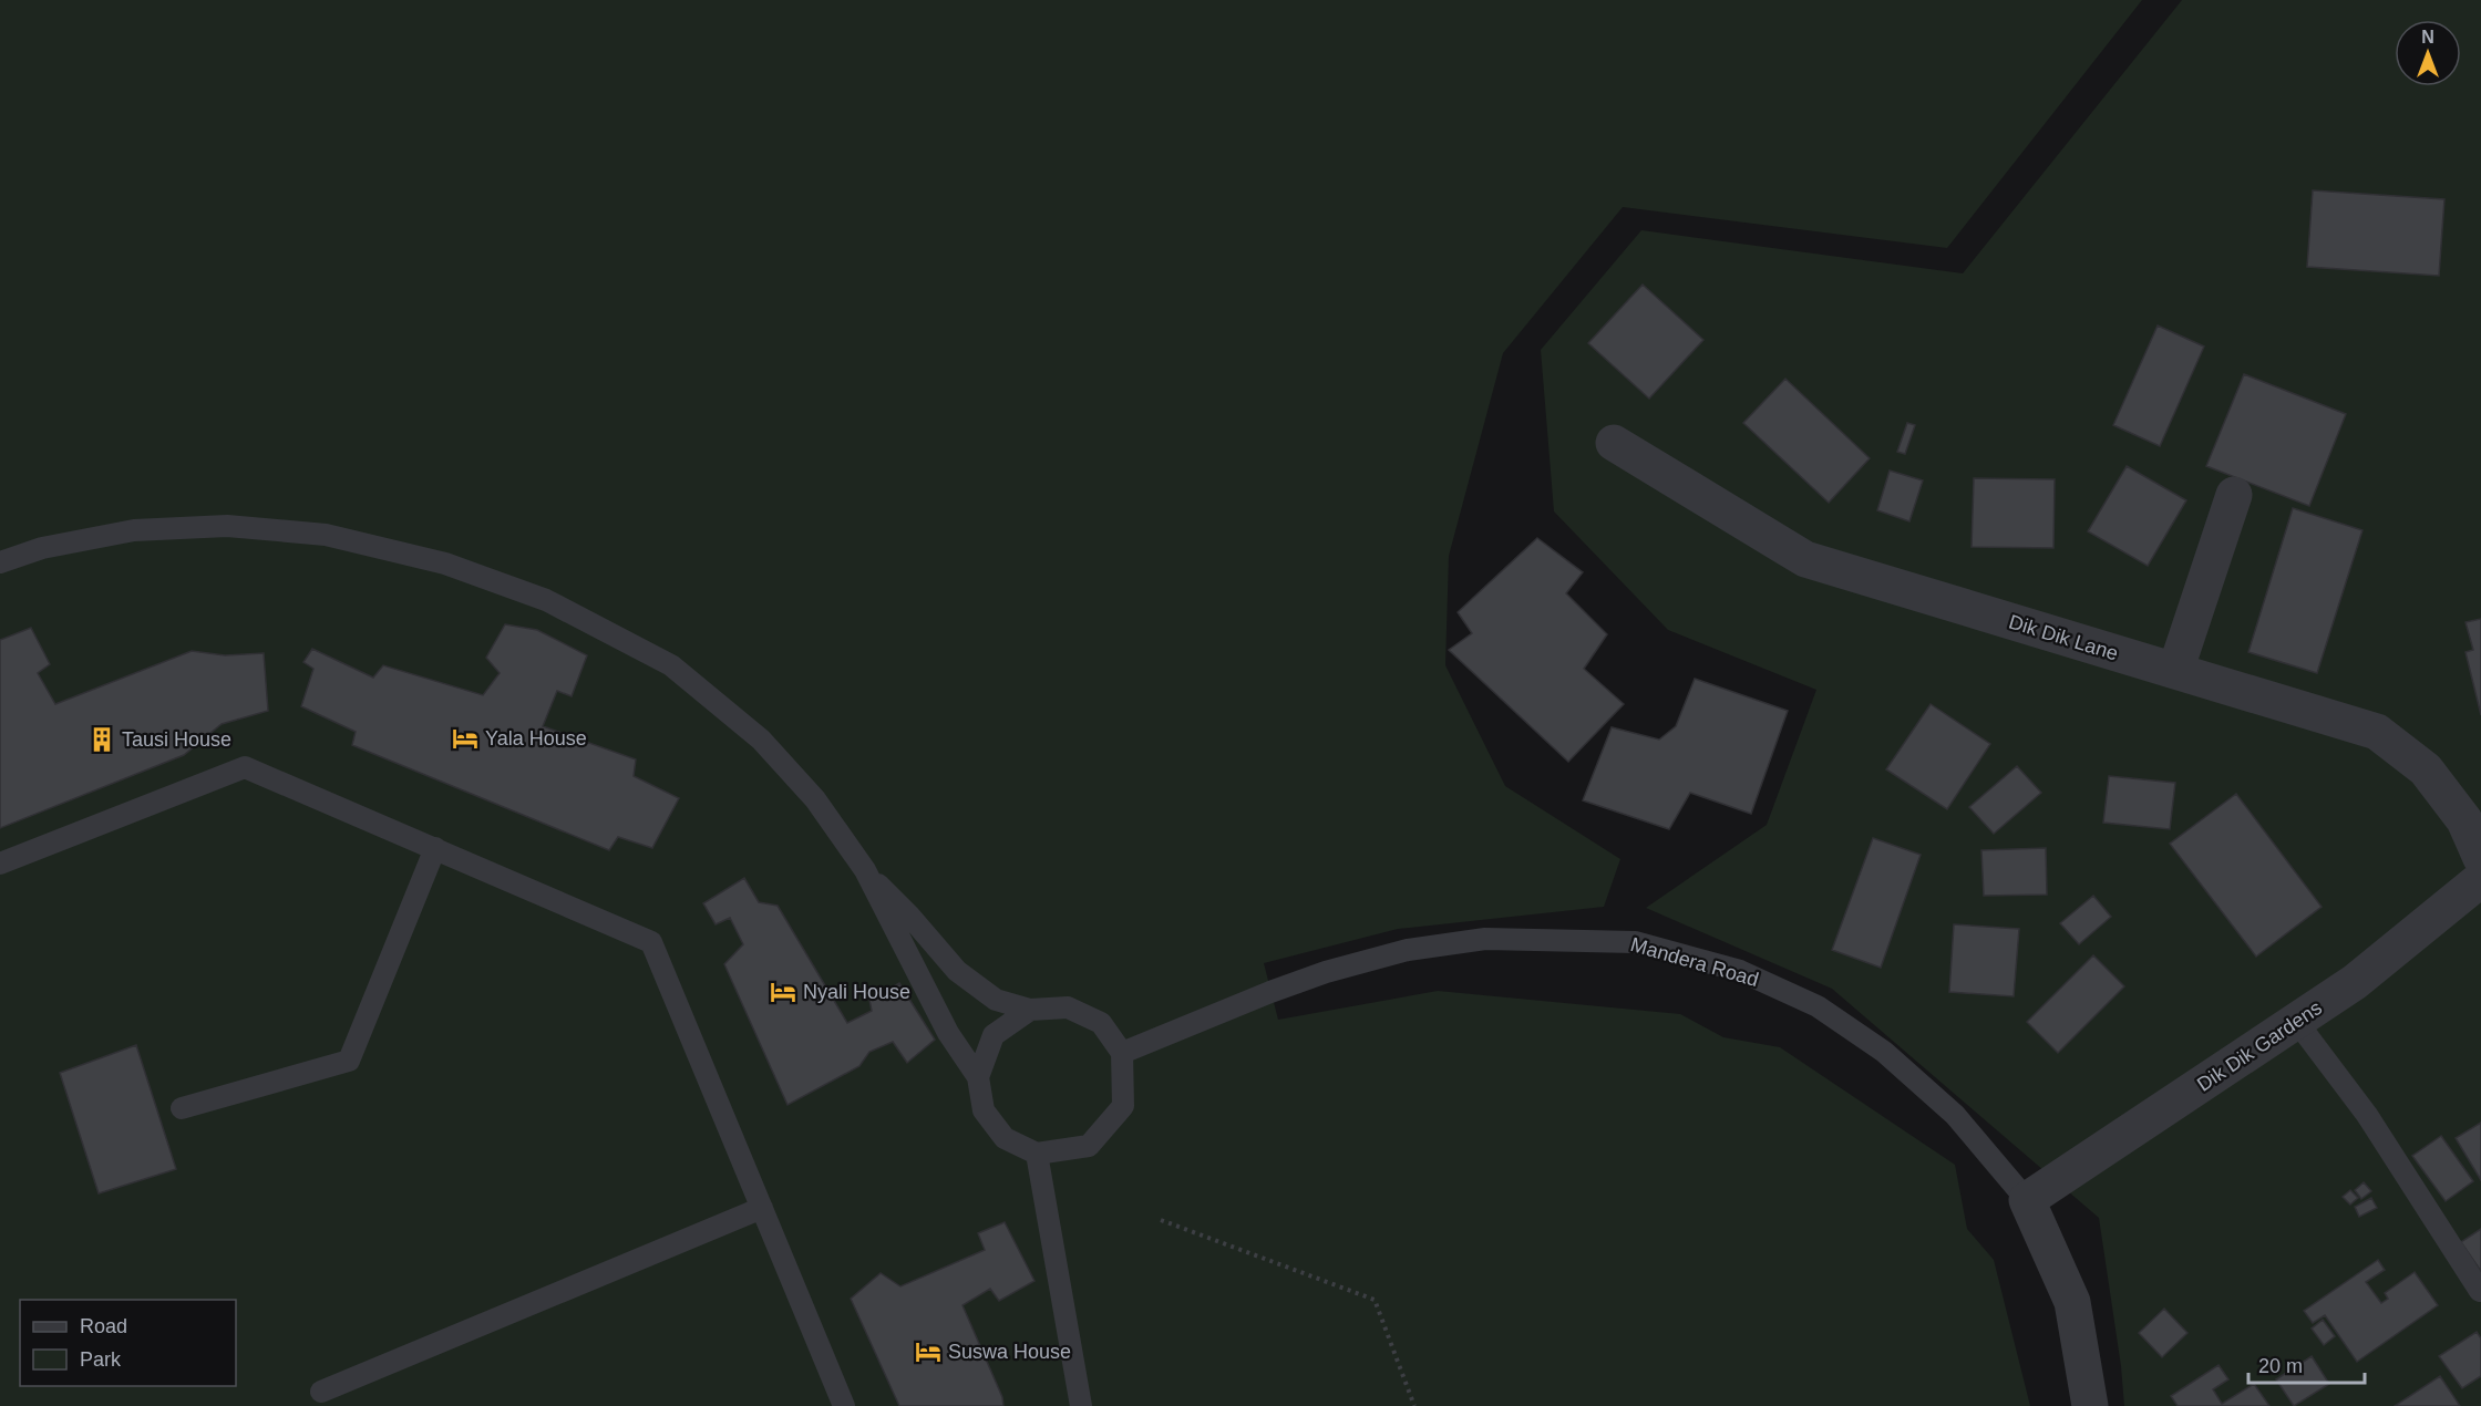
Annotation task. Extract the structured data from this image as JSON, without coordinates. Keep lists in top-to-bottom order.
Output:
{
  "streets": {
    "street": ["Dik Dik Lane", "Mandera Road", "Dik Dik Gardens"]
  },
  "crossings": [
    ["Mandera Road", "Dik Dik Gardens"]
  ],
  "places": {
    "hotel": ["Yala House", "Nyali House", "Suswa House"],
    "building": ["Tausi House"]
  },
  "legend": ["Road", "Park"],
  "scale_bar": "20 m",
  "north": "top"
}
